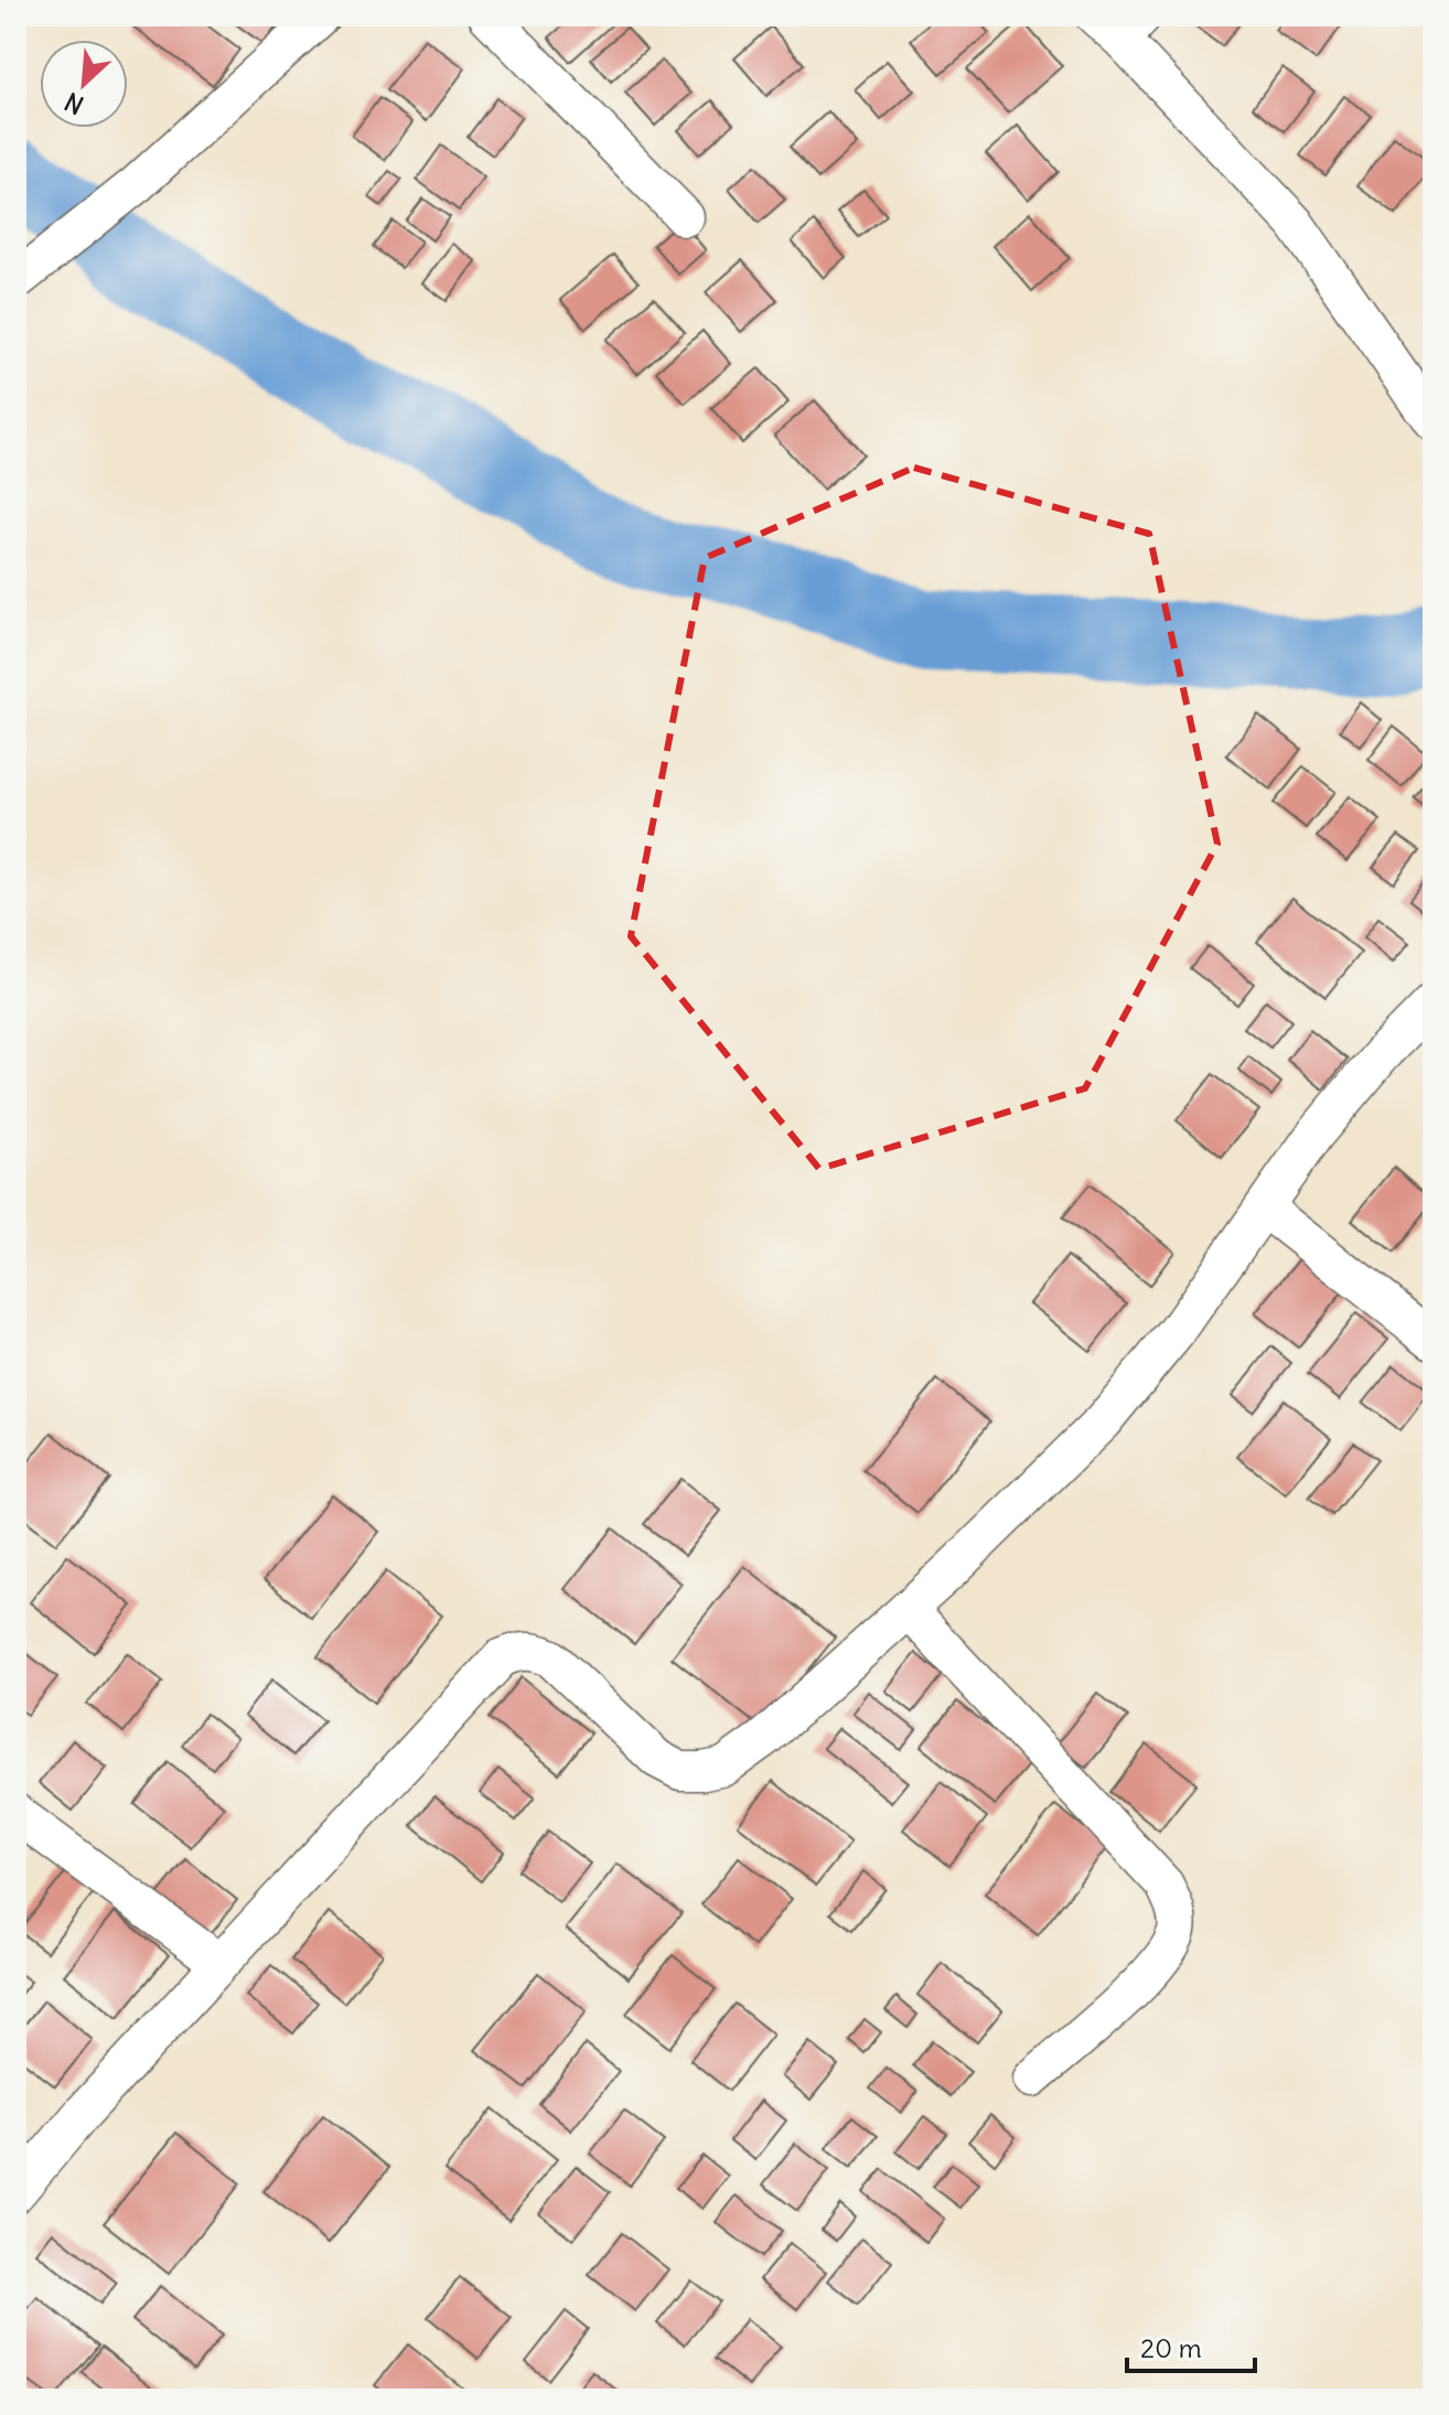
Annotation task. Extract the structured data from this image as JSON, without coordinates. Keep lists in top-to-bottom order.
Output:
{
  "scale_bar": "20 m",
  "north": "bottom left"
}
